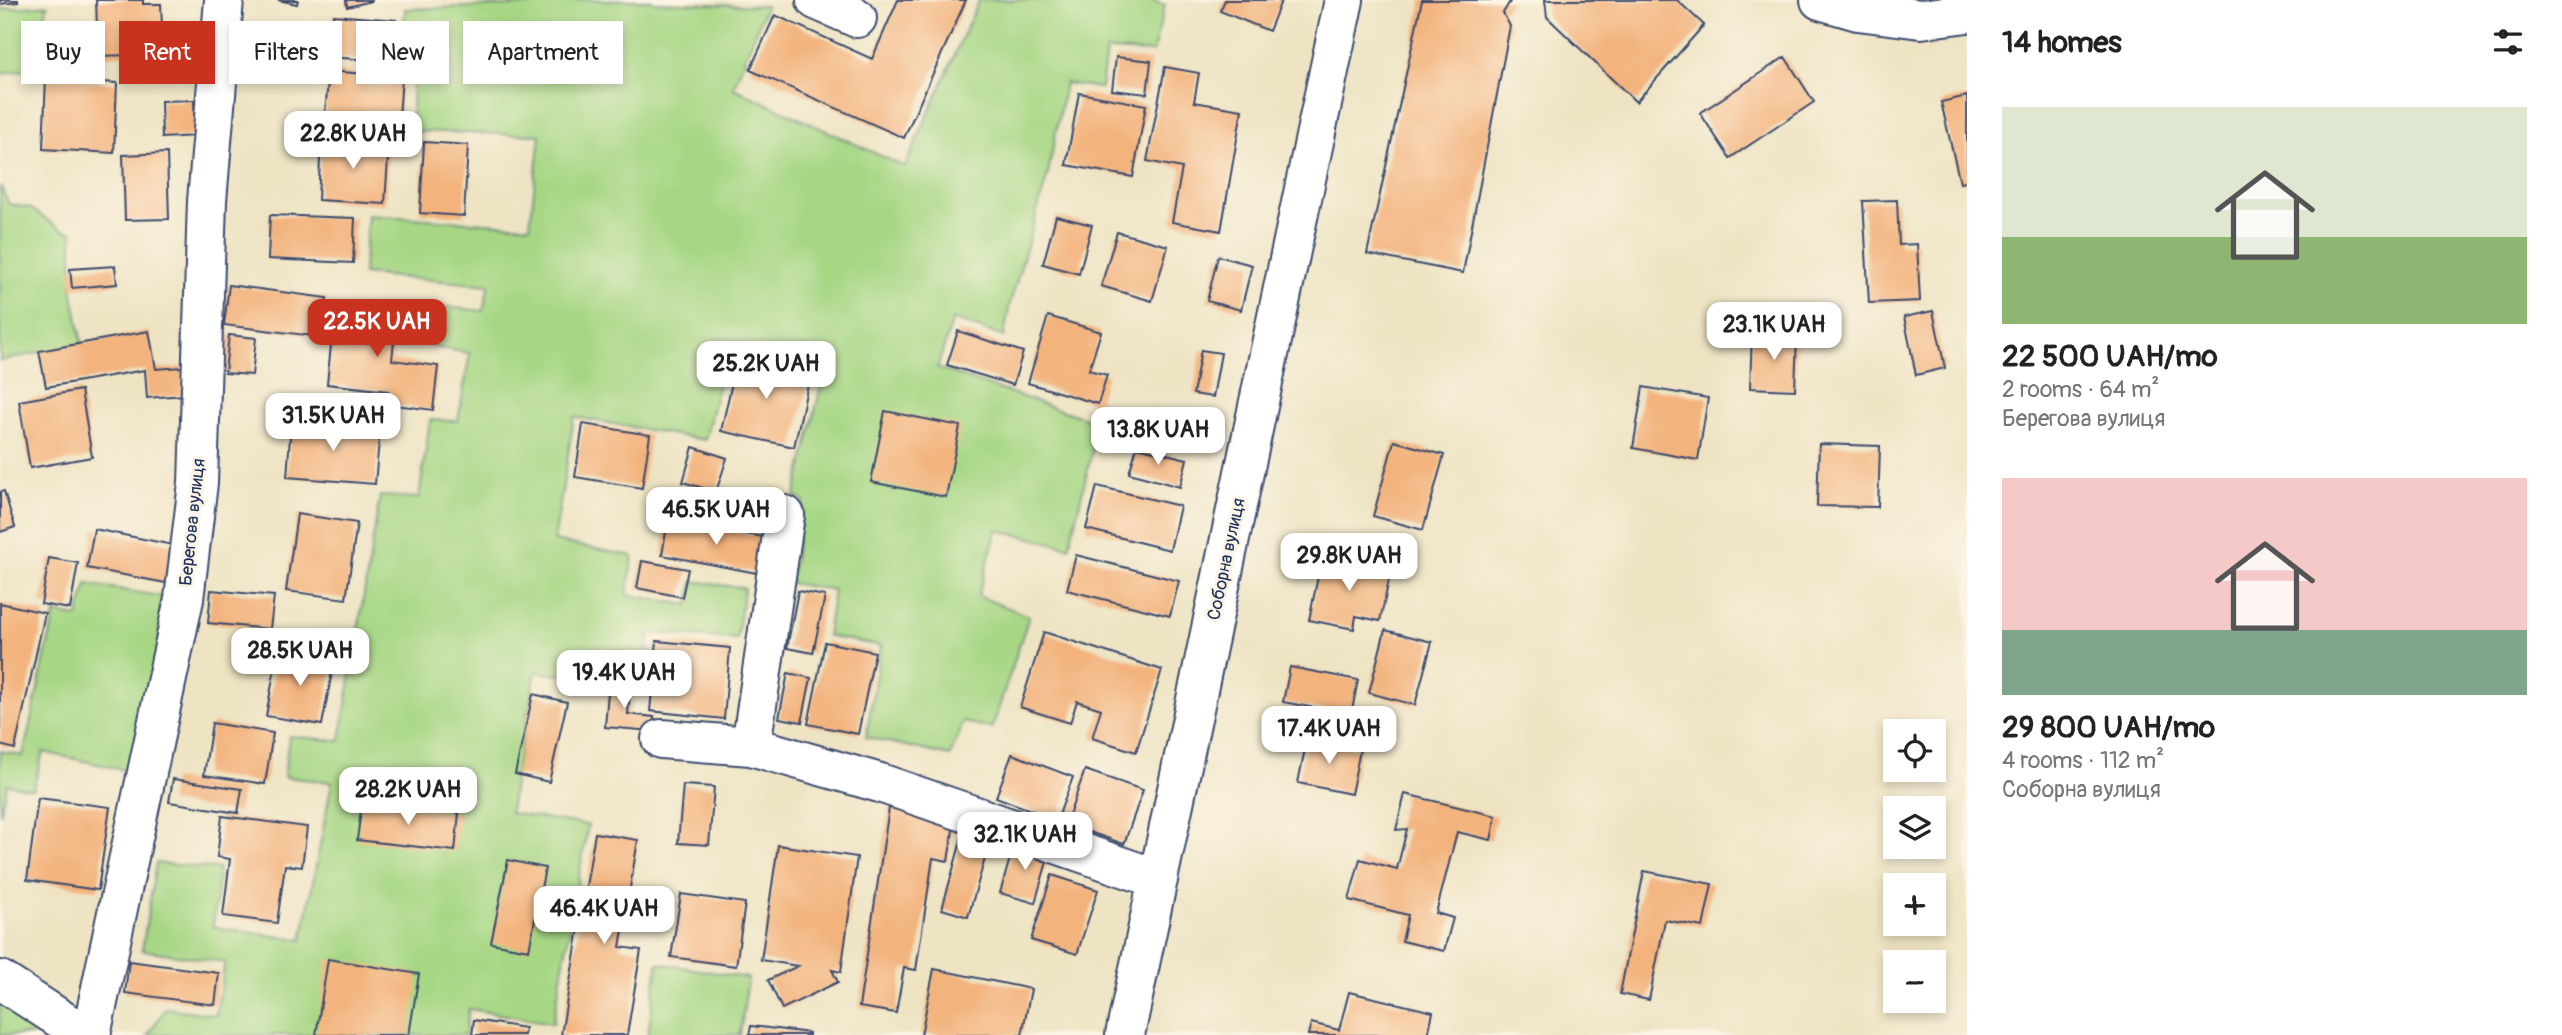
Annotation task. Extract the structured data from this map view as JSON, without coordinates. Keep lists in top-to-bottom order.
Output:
{
  "streets": {
    "street": ["Берегова вулиця", "Соборна вулиця"]
  },
  "page": {
    "heading": "14 homes",
    "chip": [
      "Buy",
      "Rent",
      "Filters",
      "New",
      "Apartment"
    ],
    "list": [
      {
        "name": "22 500 UAH/mo",
        "note": "2 rooms · 64 m² · Берегова вулиця"
      },
      {
        "name": "29 800 UAH/mo",
        "note": "4 rooms · 112 m² · Соборна вулиця"
      }
    ],
    "price": [
      "22.8K UAH",
      "22.5K UAH",
      "23.1K UAH",
      "25.2K UAH",
      "31.5K UAH",
      "13.8K UAH",
      "46.5K UAH",
      "29.8K UAH",
      "28.5K UAH",
      "19.4K UAH",
      "17.4K UAH",
      "28.2K UAH",
      "32.1K UAH",
      "46.4K UAH"
    ],
    "map_buttons": ["+", "−"]
  }
}
